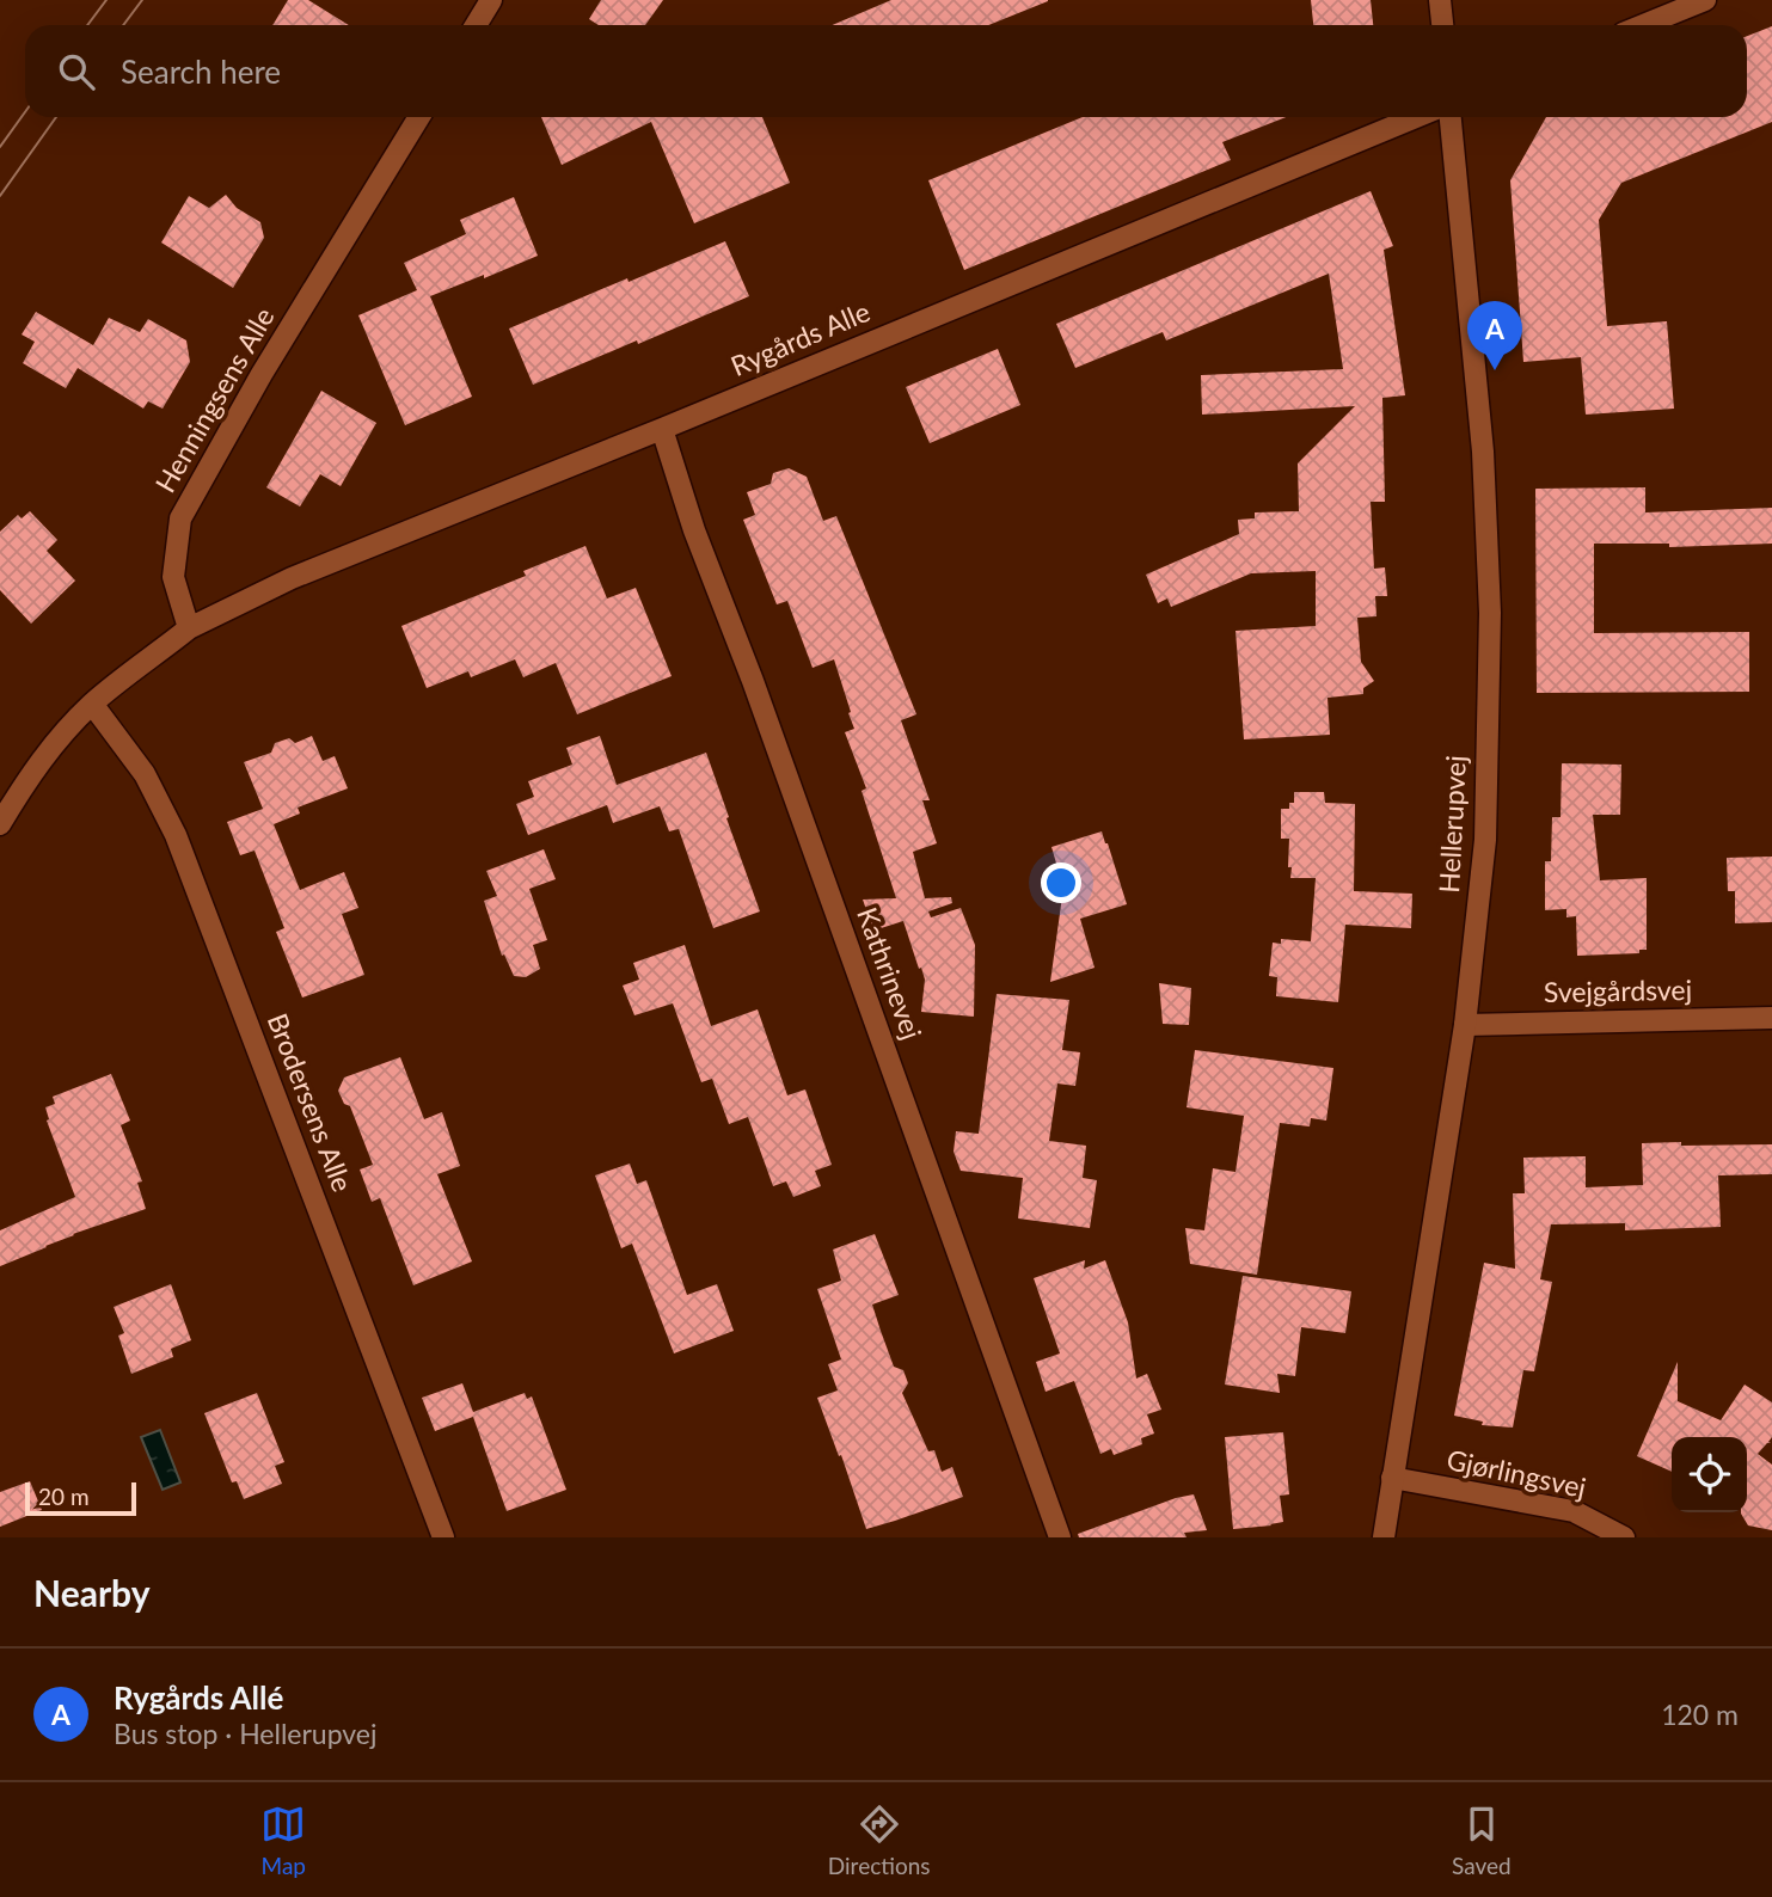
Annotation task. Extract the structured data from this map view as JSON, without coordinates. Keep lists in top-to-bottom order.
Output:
{
  "streets": {
    "street": [
      "Rygårds Alle",
      "Henningsens Alle",
      "Hellerupvej",
      "Kathrinevej",
      "Svejgårdsvej",
      "Brodersens Alle",
      "Gjørlingsvej"
    ]
  },
  "crossings": [
    ["Rygårds Alle", "Henningsens Alle"],
    ["Rygårds Alle", "Kathrinevej"],
    ["Hellerupvej", "Svejgårdsvej"],
    ["Hellerupvej", "Gjørlingsvej"]
  ],
  "scale_bar": "20 m",
  "page": {
    "search": "Search here",
    "pins": "A",
    "scale": "20 m",
    "heading": "Nearby",
    "list": [
      {
        "mark": "A",
        "name": "Rygårds Allé",
        "note": "Bus stop · Hellerupvej",
        "value": "120 m"
      }
    ],
    "nav": ["Map", "Directions", "Saved"]
  }
}
